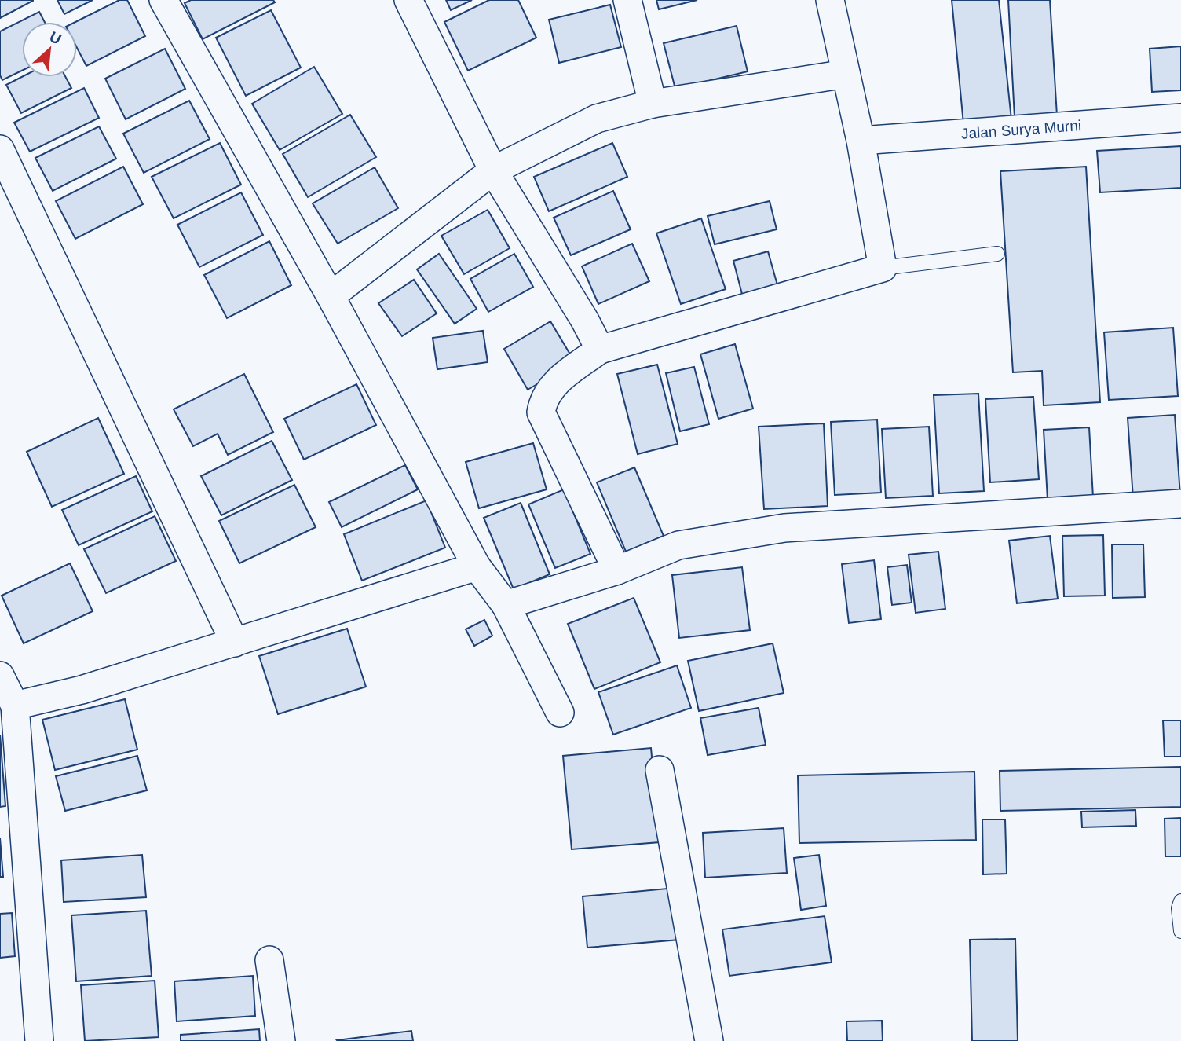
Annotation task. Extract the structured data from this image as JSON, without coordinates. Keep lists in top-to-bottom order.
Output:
{
  "streets": {
    "street": ["Jalan Surya Murni"]
  },
  "north": "top right"
}
